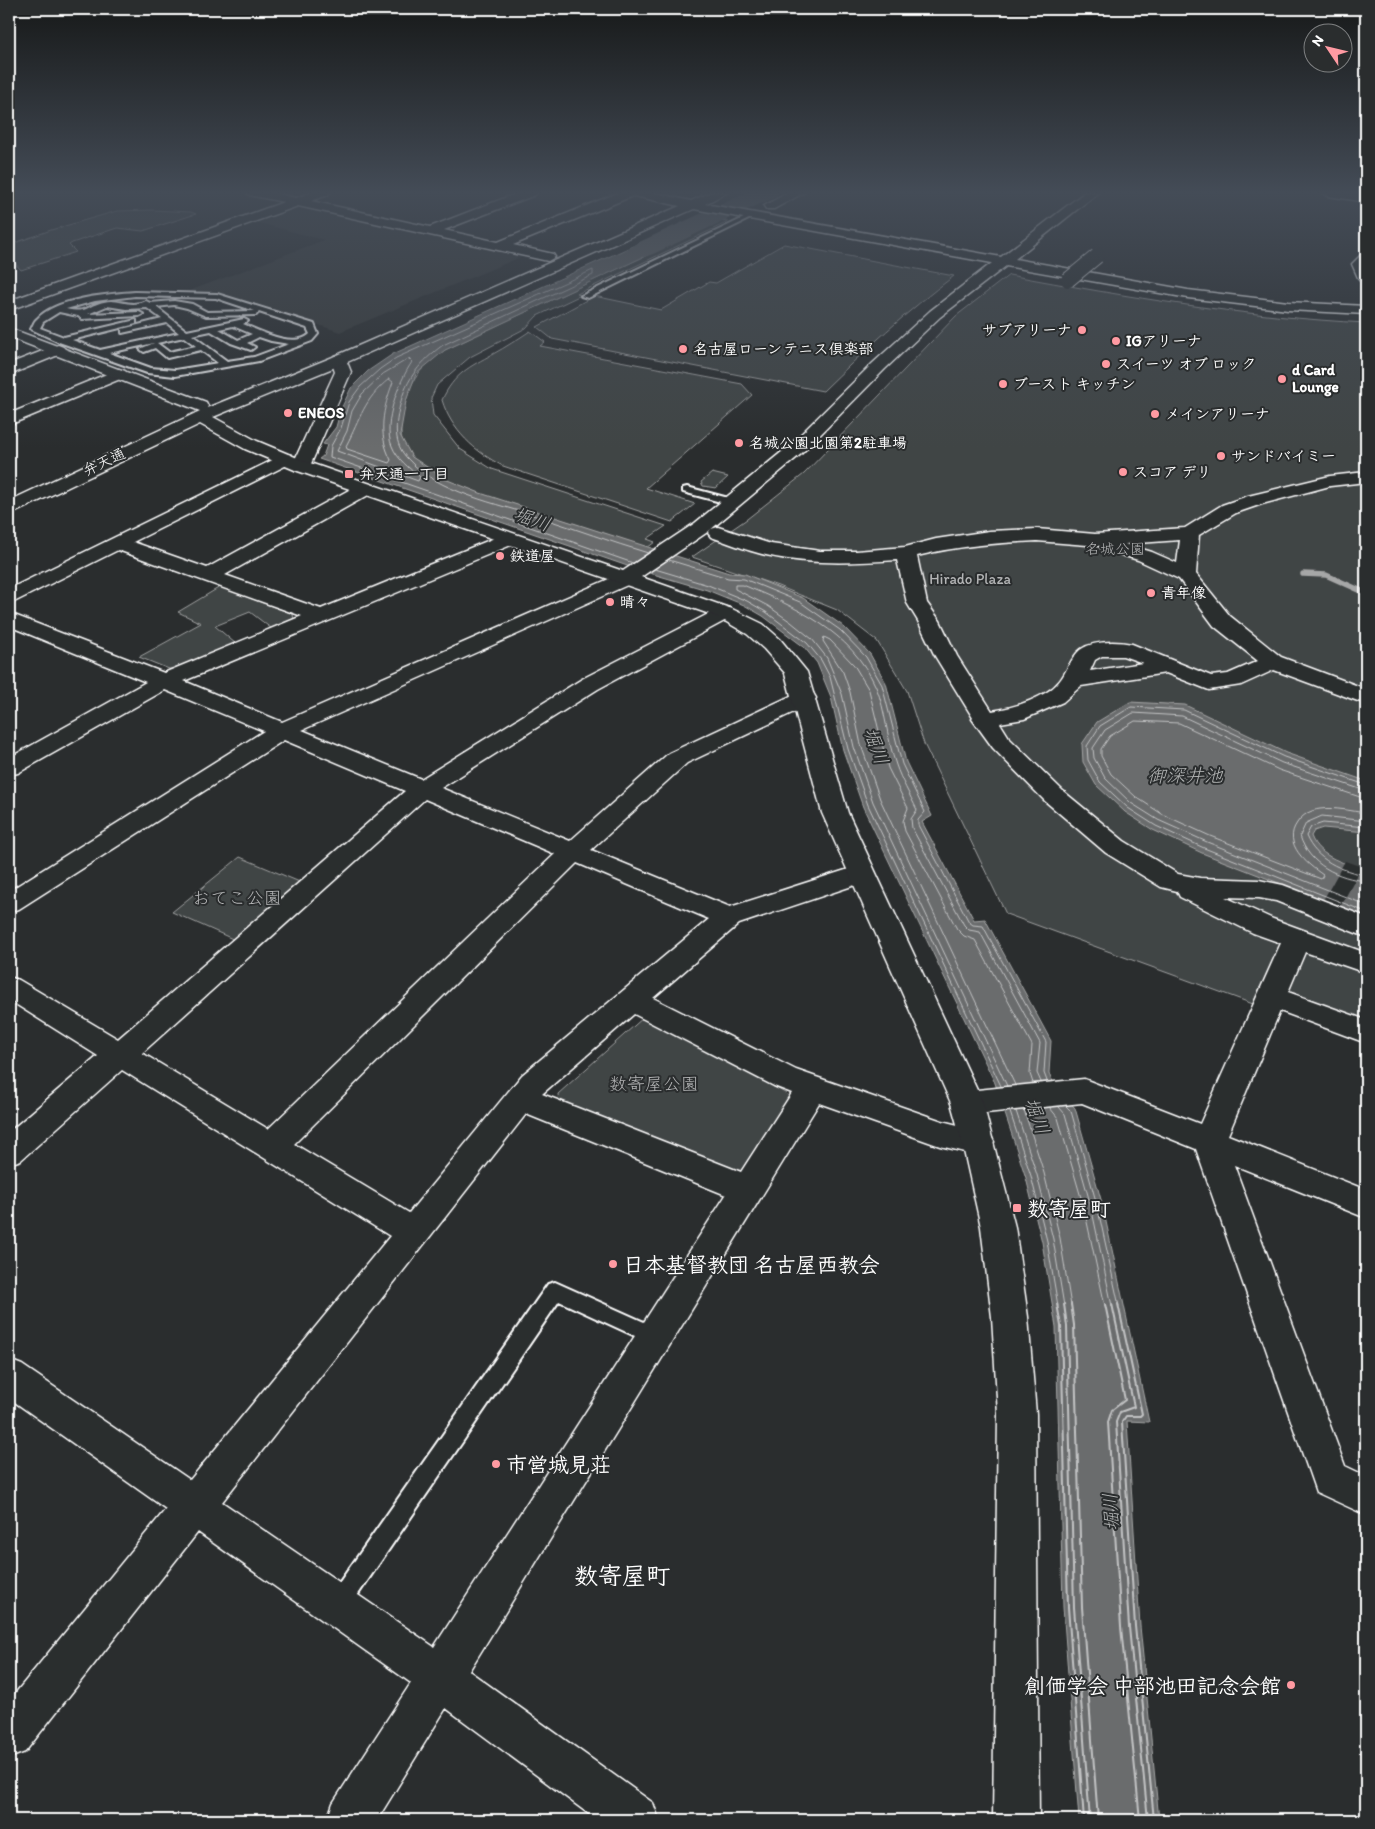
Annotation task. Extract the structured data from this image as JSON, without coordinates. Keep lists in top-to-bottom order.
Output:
{
  "streets": {
    "street": ["弁天通"]
  },
  "districts": ["数寄屋町"],
  "water": ["堀川", "御深井池"],
  "parks": [
    "名城公園",
    "Hirado Plaza",
    "おてこ公園",
    "数寄屋公園"
  ],
  "places": {
    "other": [
      "サブアリーナ",
      "IGアリーナ",
      "名古屋ローンテニス倶楽部",
      "スイーツ オブ ロック",
      "d Card Lounge",
      "ブースト キッチン",
      "ENEOS",
      "メインアリーナ",
      "名城公園北園第2駐車場",
      "サンドバイミー",
      "スコア デリ",
      "鉄道屋",
      "青年像",
      "晴々",
      "日本基督教団 名古屋西教会",
      "市営城見荘",
      "創価学会 中部池田記念会館"
    ],
    "transit": ["弁天通一丁目", "数寄屋町"]
  },
  "north": "top left"
}
